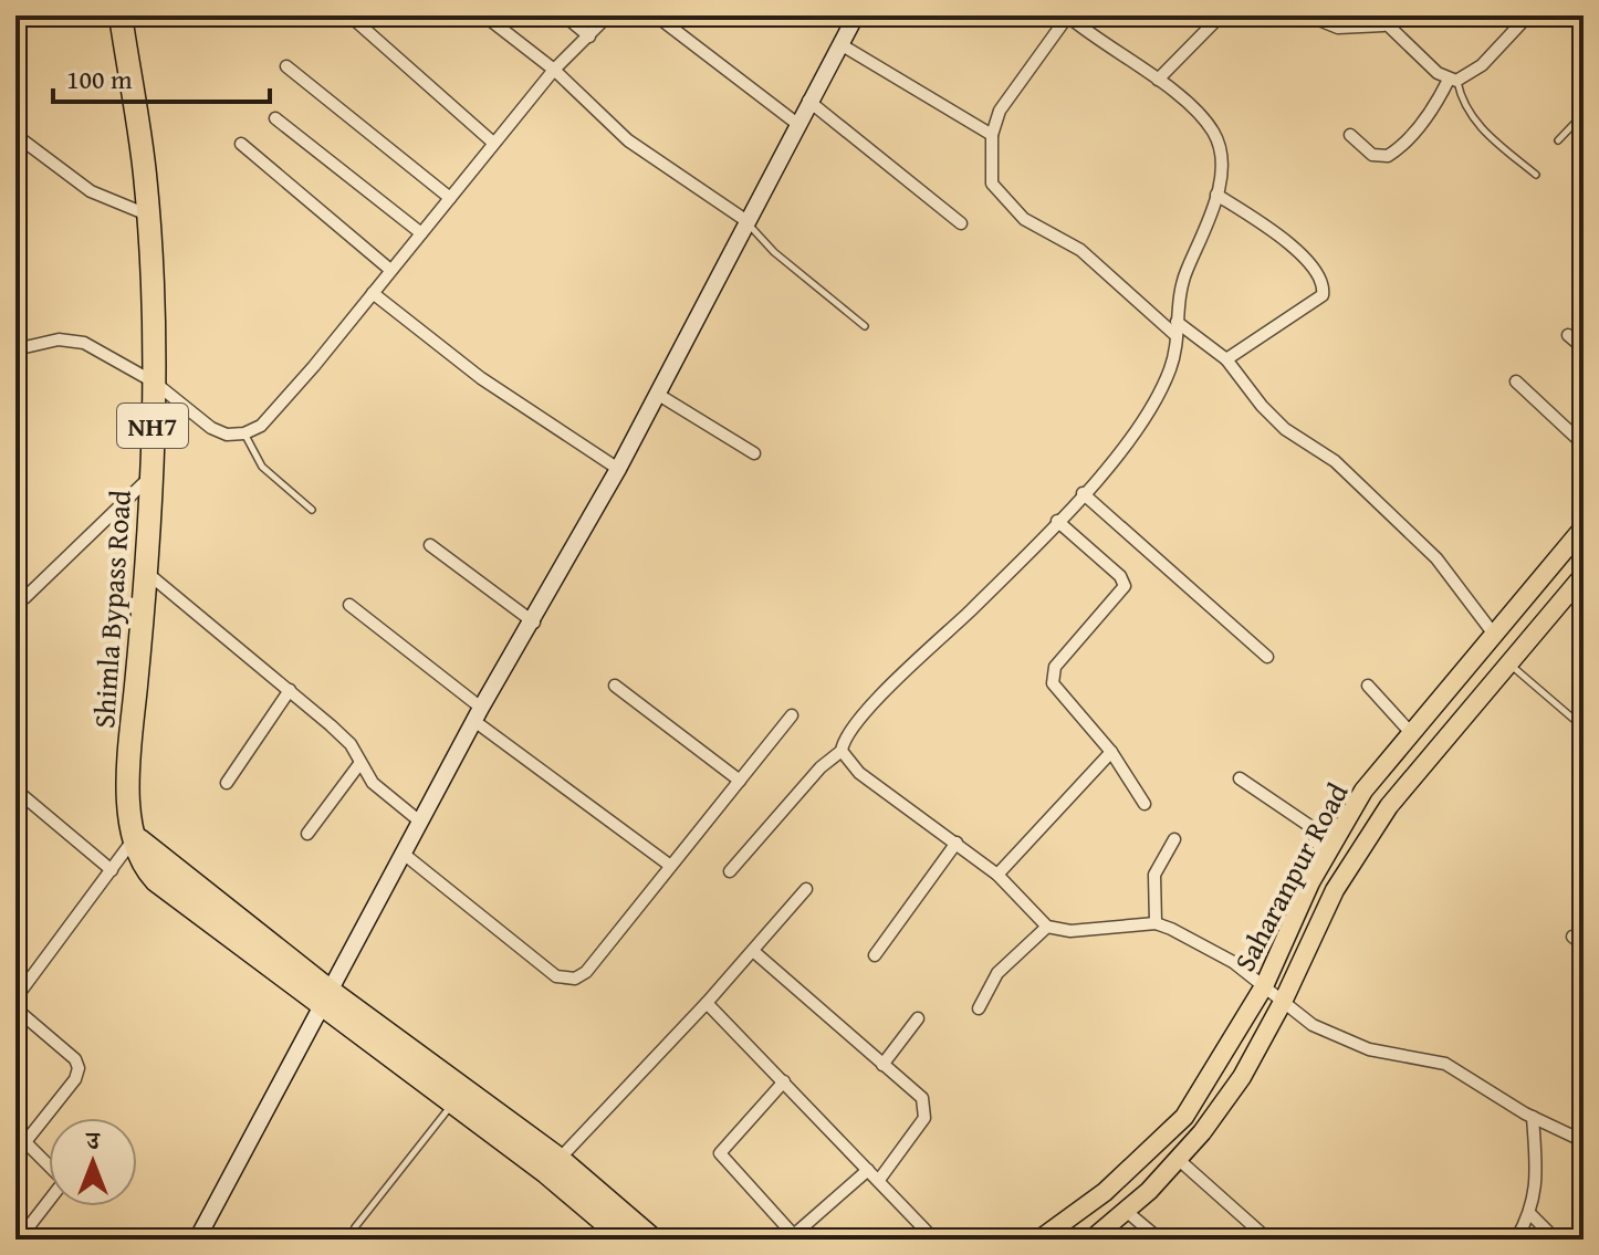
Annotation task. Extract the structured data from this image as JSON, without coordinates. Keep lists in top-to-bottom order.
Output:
{
  "streets": {
    "highway": ["NH7", "Shimla Bypass Road"],
    "main road": ["Saharanpur Road"]
  },
  "scale_bar": "100 m",
  "north": "top"
}
